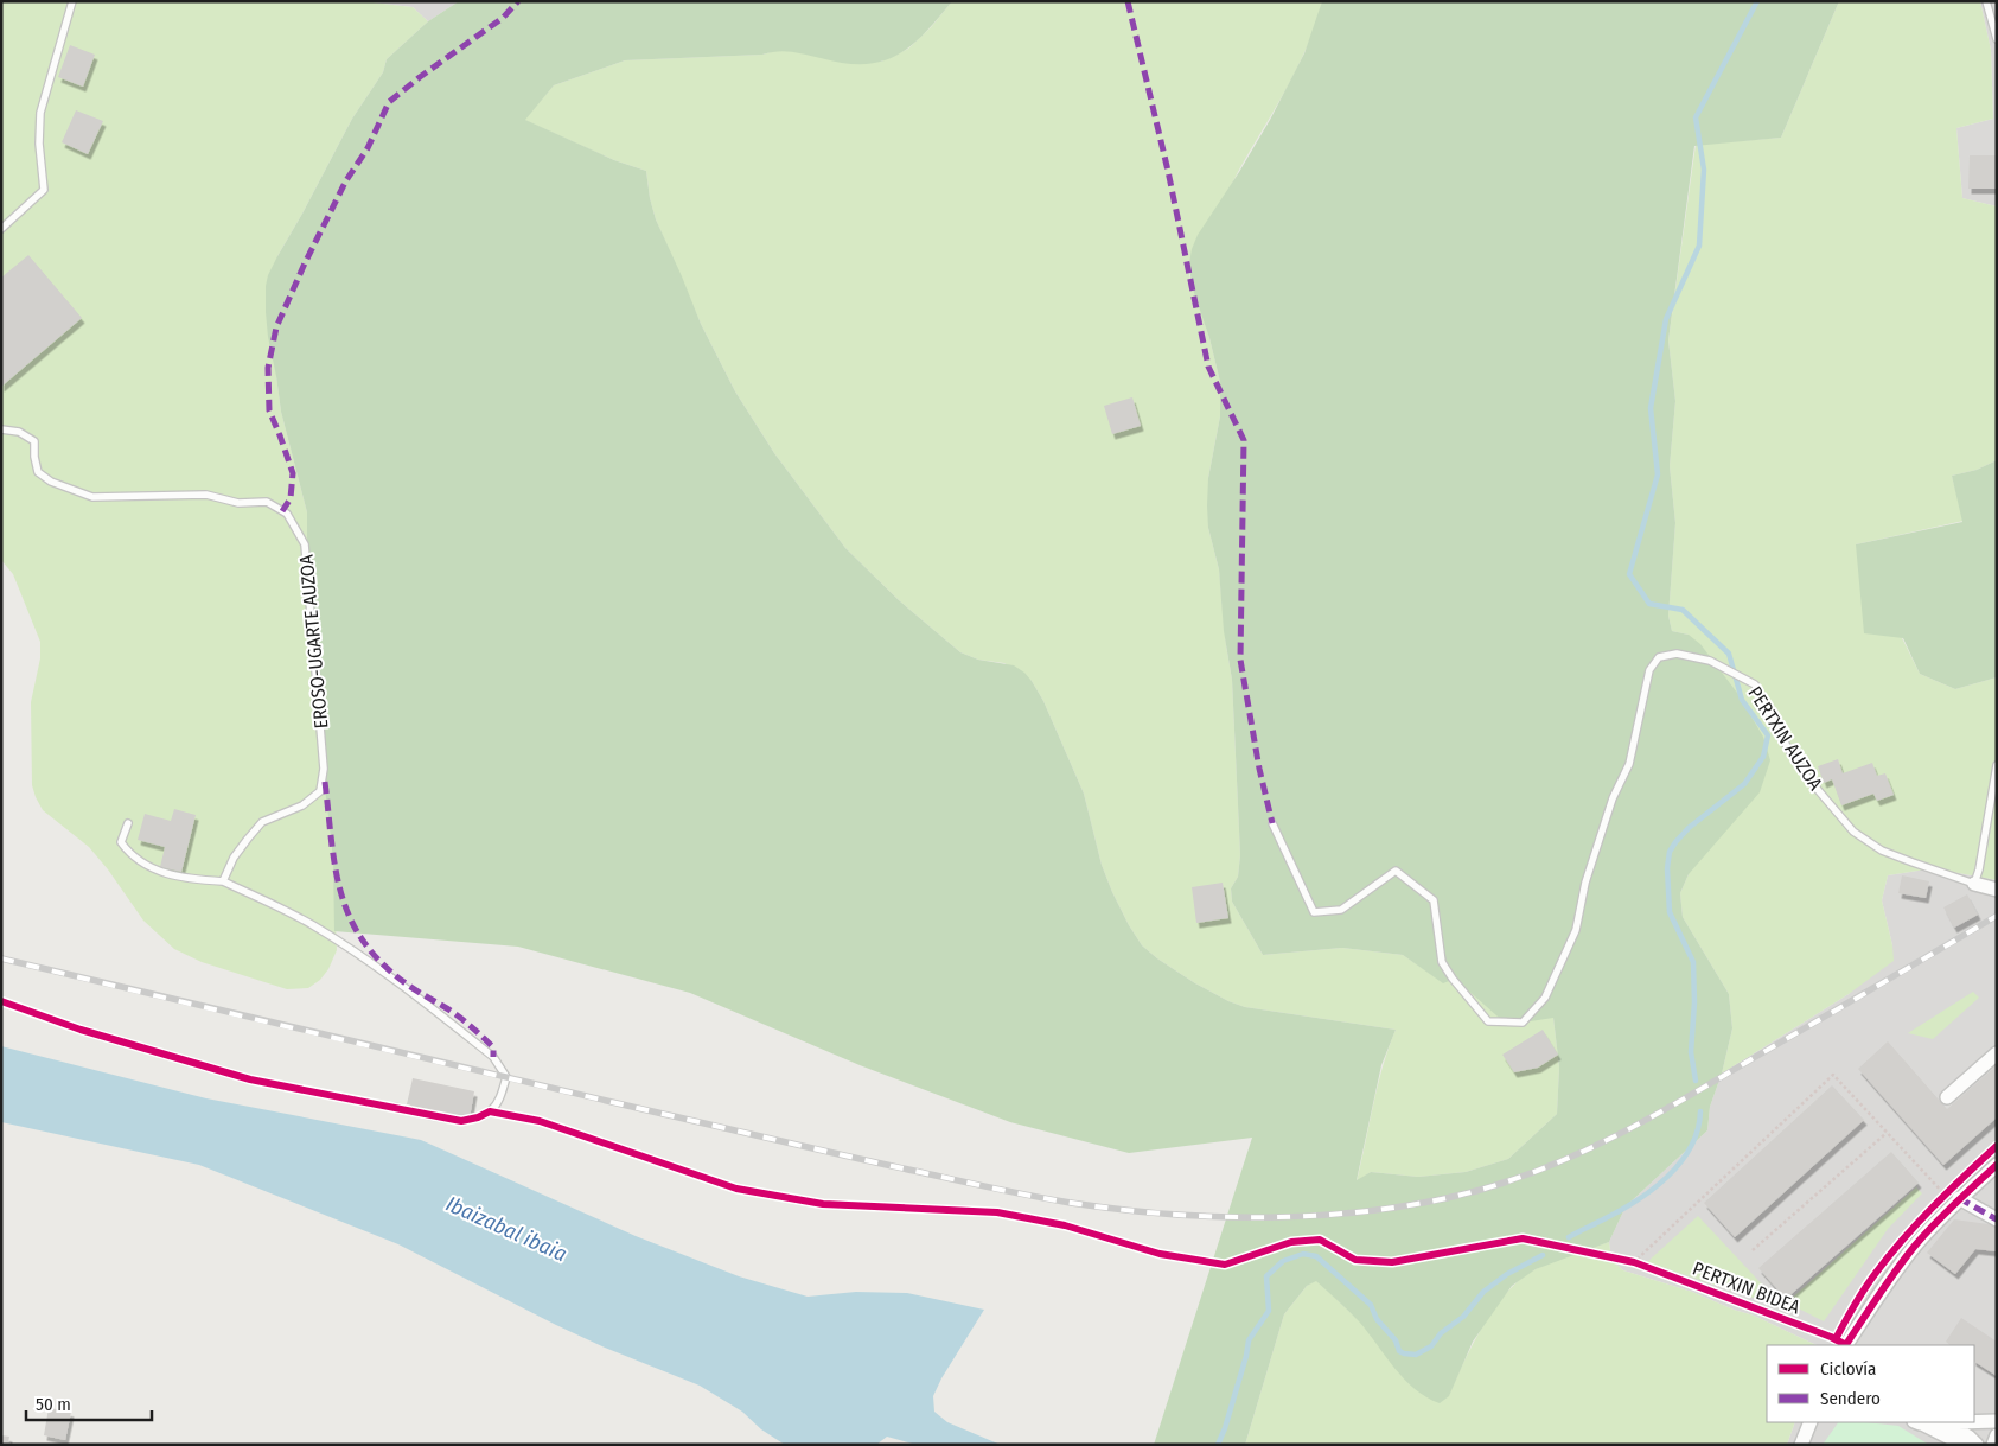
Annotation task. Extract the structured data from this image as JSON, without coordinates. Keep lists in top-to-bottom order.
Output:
{
  "streets": {
    "street": ["PERTXIN AUZOA"],
    "lane": ["EROSO-UGARTE AUZOA"],
    "cycle path": ["PERTXIN BIDEA"]
  },
  "water": ["Ibaizabal ibaia"],
  "legend": ["Ciclovía", "Sendero"],
  "scale_bar": "50 m"
}
